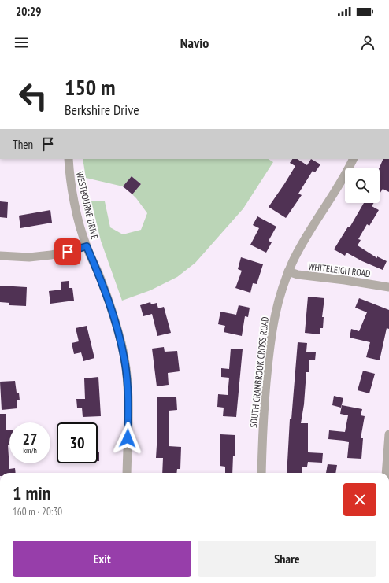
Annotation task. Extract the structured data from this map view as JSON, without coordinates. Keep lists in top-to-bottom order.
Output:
{
  "streets": {
    "street": ["WESTBOURNE DRIVE", "WHITELEIGH ROAD", "SOUTH CRANBROOK CROSS ROAD"]
  },
  "crossings": [
    ["WHITELEIGH ROAD", "SOUTH CRANBROOK CROSS ROAD"]
  ],
  "page": {
    "status": "20:29",
    "header": "Navio",
    "turn": ["150 m", "Berkshire Drive"],
    "then": "Then",
    "speed": "27 km/h",
    "limit": "30",
    "heading": ["1 min", "160 m · 20:30"],
    "buttons": ["Exit", "Share"]
  }
}
